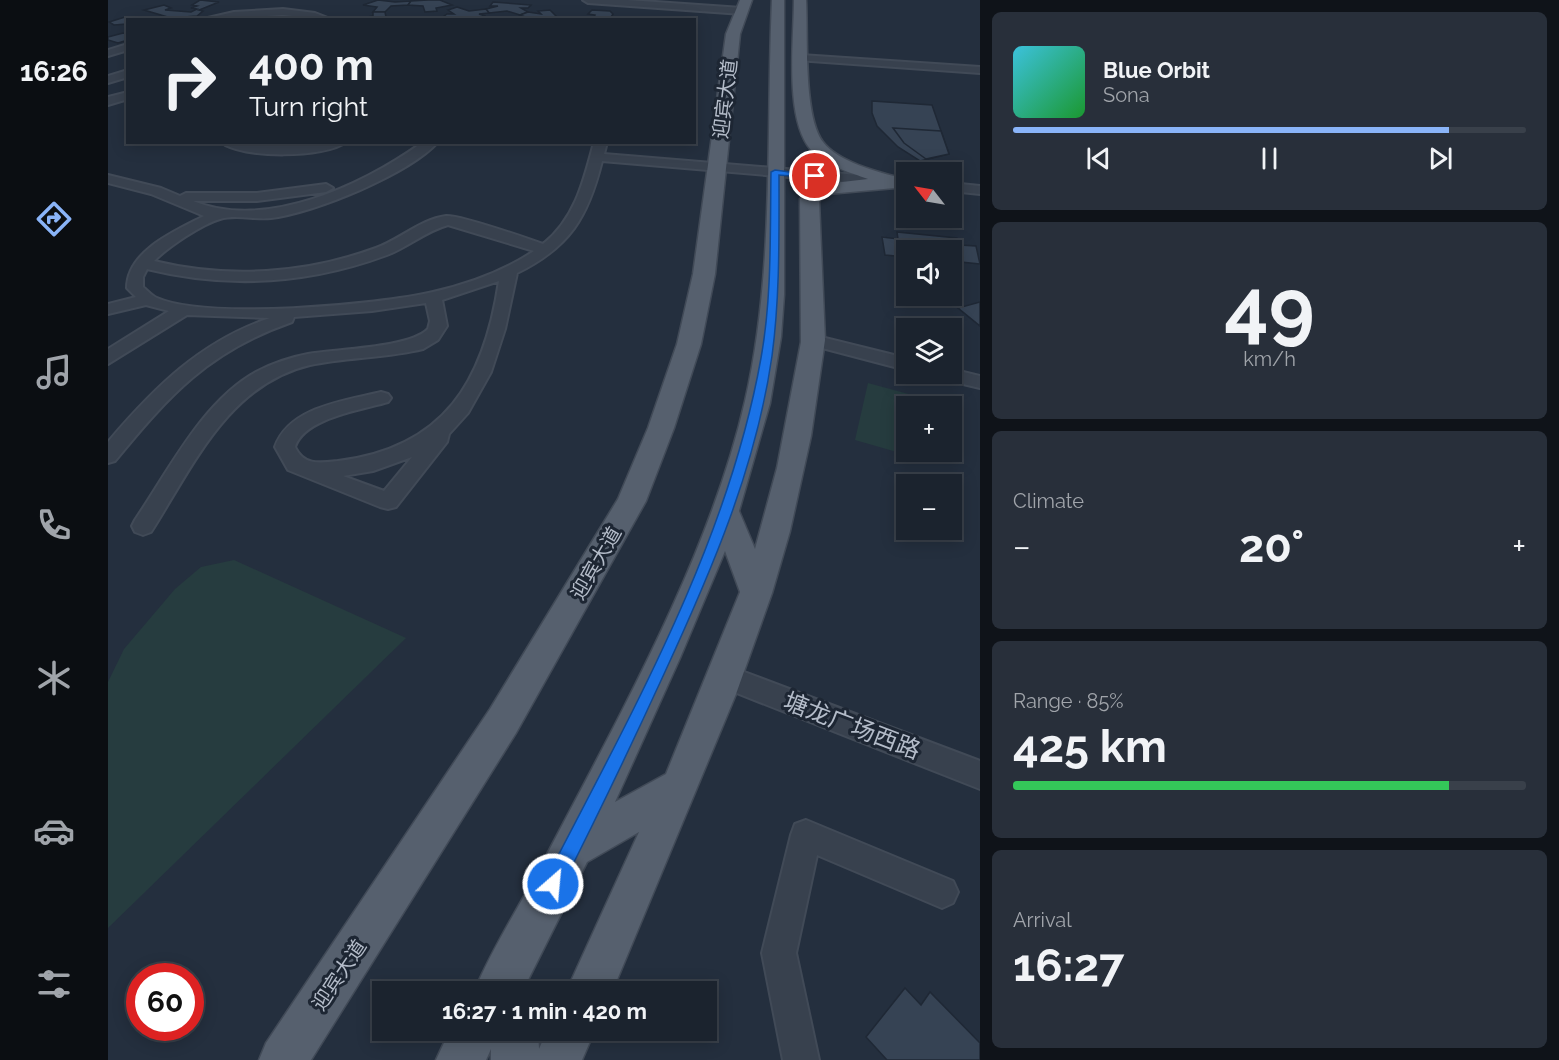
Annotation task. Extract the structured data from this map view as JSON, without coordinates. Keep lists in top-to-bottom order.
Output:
{
  "streets": {
    "main road": ["迎宾大道"],
    "street": ["塘龙广场西路"]
  },
  "north": "top left",
  "page": {
    "tabs": "16:26",
    "turn": ["400 m", "Turn right"],
    "song": ["Blue Orbit", "Sona"],
    "map_buttons": ["+", "−"],
    "tile": [
      ["49", "km/h"],
      "Climate",
      ["Range · 85%", "425 km"],
      ["Arrival", "16:27"]
    ],
    "heat": ["−", "20°", "+"],
    "limit": "60",
    "trip": "16:27 · 1 min · 420 m"
  }
}
